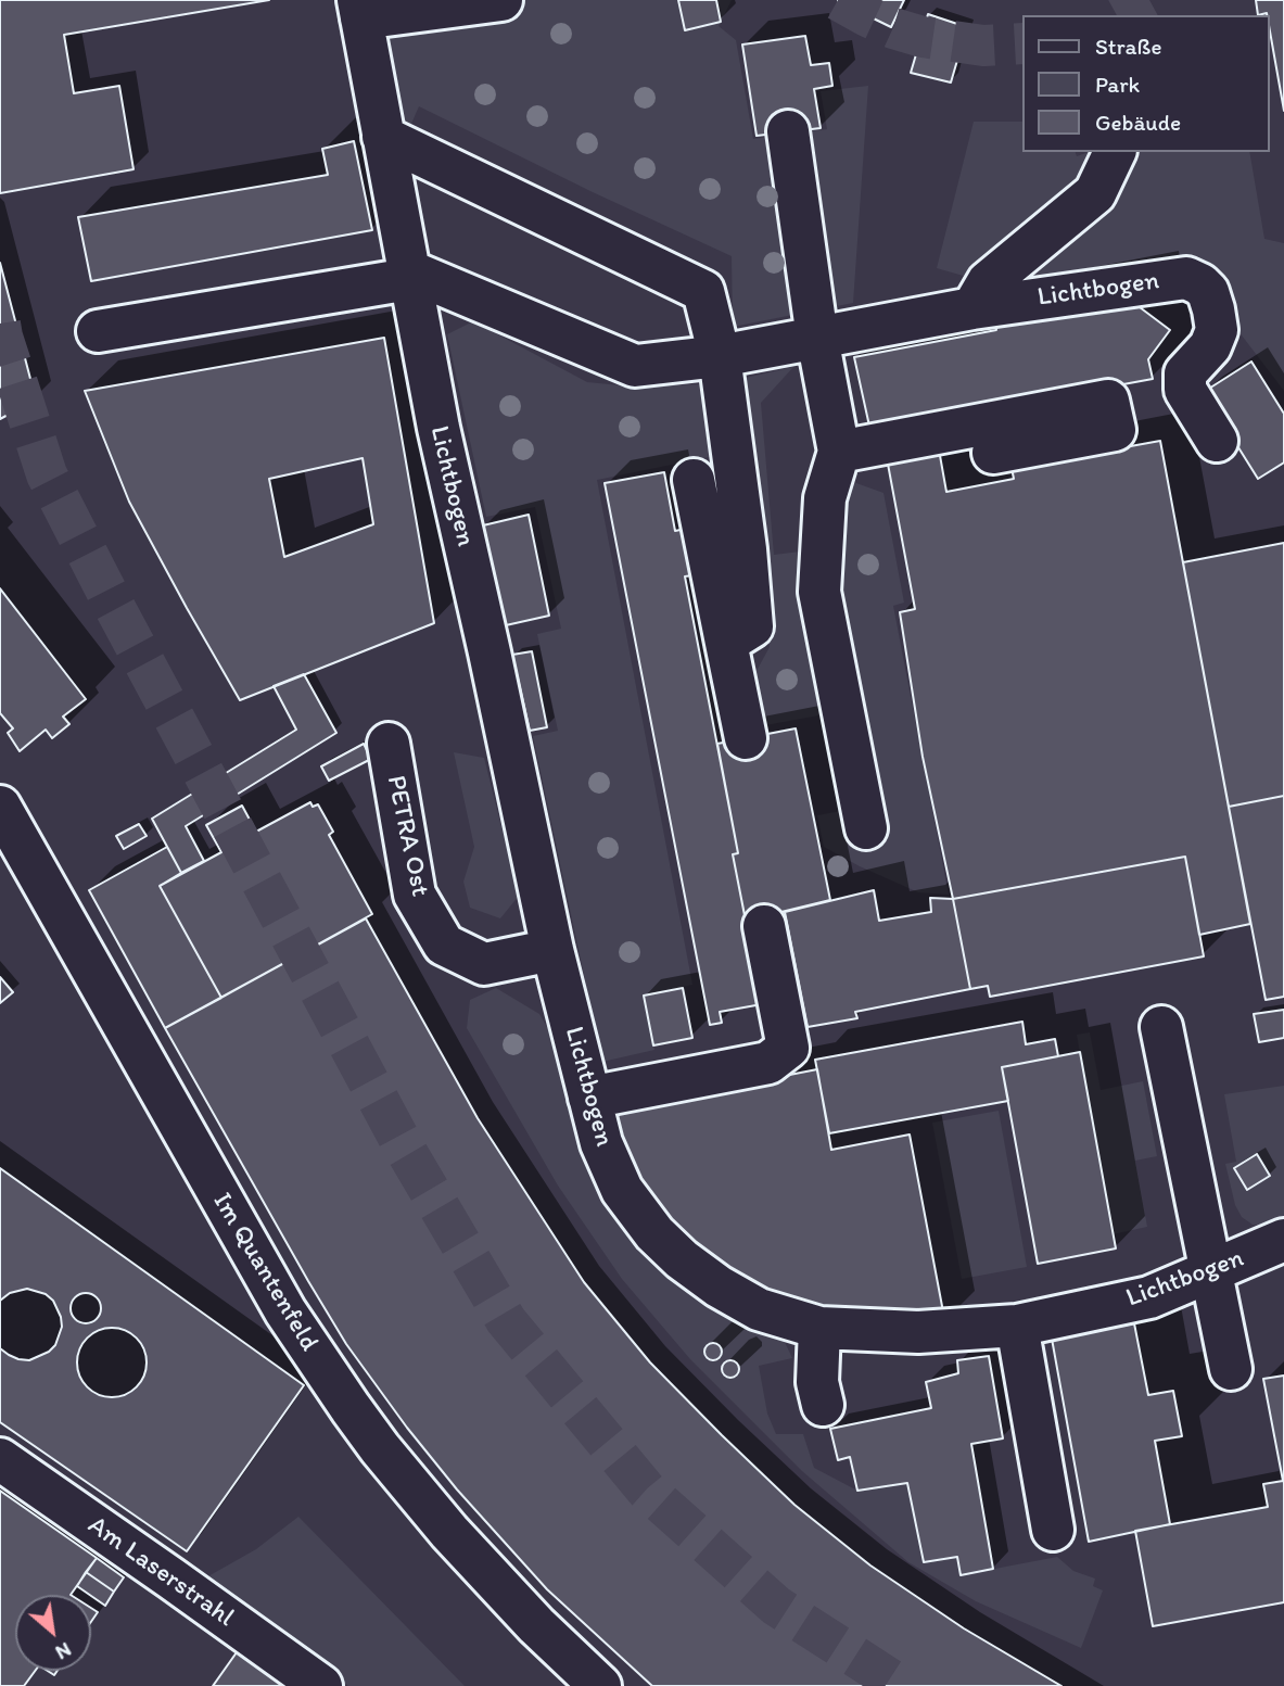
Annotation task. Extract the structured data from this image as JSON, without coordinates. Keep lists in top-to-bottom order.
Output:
{
  "streets": {
    "lane": [
      "Lichtbogen",
      "PETRA Ost",
      "Im Quantenfeld",
      "Am Laserstrahl"
    ]
  },
  "crossings": [
    ["Lichtbogen", "PETRA Ost"]
  ],
  "legend": ["Straße", "Park", "Gebäude"],
  "north": "bottom right"
}
